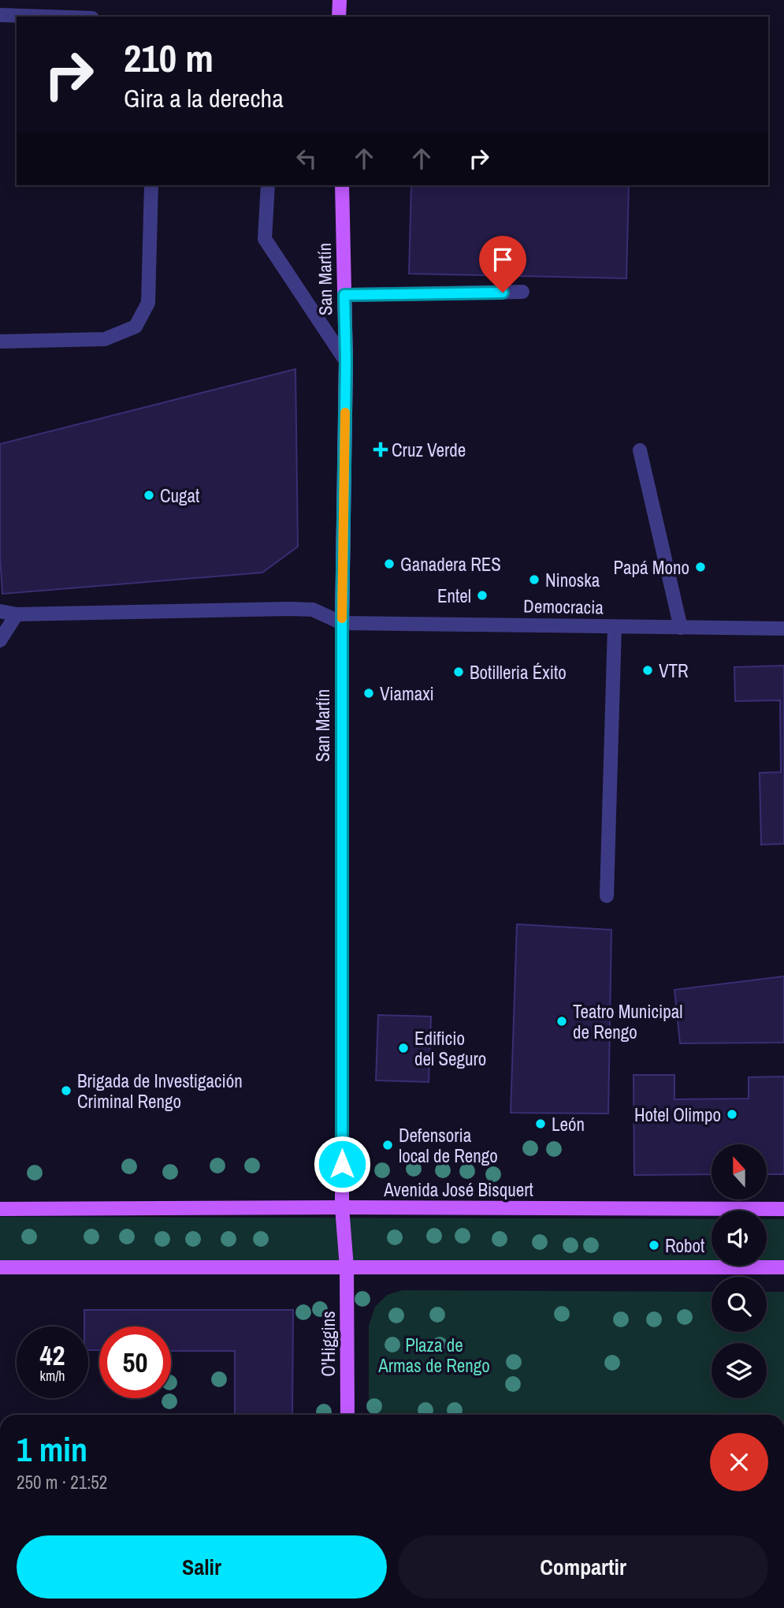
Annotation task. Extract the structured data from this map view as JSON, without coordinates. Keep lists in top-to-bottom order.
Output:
{
  "streets": {
    "main road": ["San Martín", "Avenida José Bisquert", "O'Higgins"],
    "street": ["Democracia"]
  },
  "crossings": [
    ["San Martín", "Democracia"],
    ["San Martín", "Avenida José Bisquert"],
    ["San Martín", "O'Higgins"]
  ],
  "parks": ["Plaza de Armas de Rengo"],
  "places": {
    "health": ["Cruz Verde"],
    "other": [
      "Cugat",
      "Ganadera RES",
      "Papá Mono",
      "Ninoska",
      "Entel",
      "VTR",
      "Botilleria Éxito",
      "Viamaxi",
      "Teatro Municipal de Rengo",
      "Edificio del Seguro",
      "Brigada de Investigación Criminal Rengo",
      "Hotel Olimpo",
      "León",
      "Defensoria local de Rengo",
      "Robot"
    ]
  },
  "north": "top",
  "page": {
    "turn": ["210 m", "Gira a la derecha"],
    "speed": "42 km/h",
    "limit": "50",
    "heading": ["1 min", "250 m · 21:52"],
    "buttons": ["Salir", "Compartir"]
  }
}
